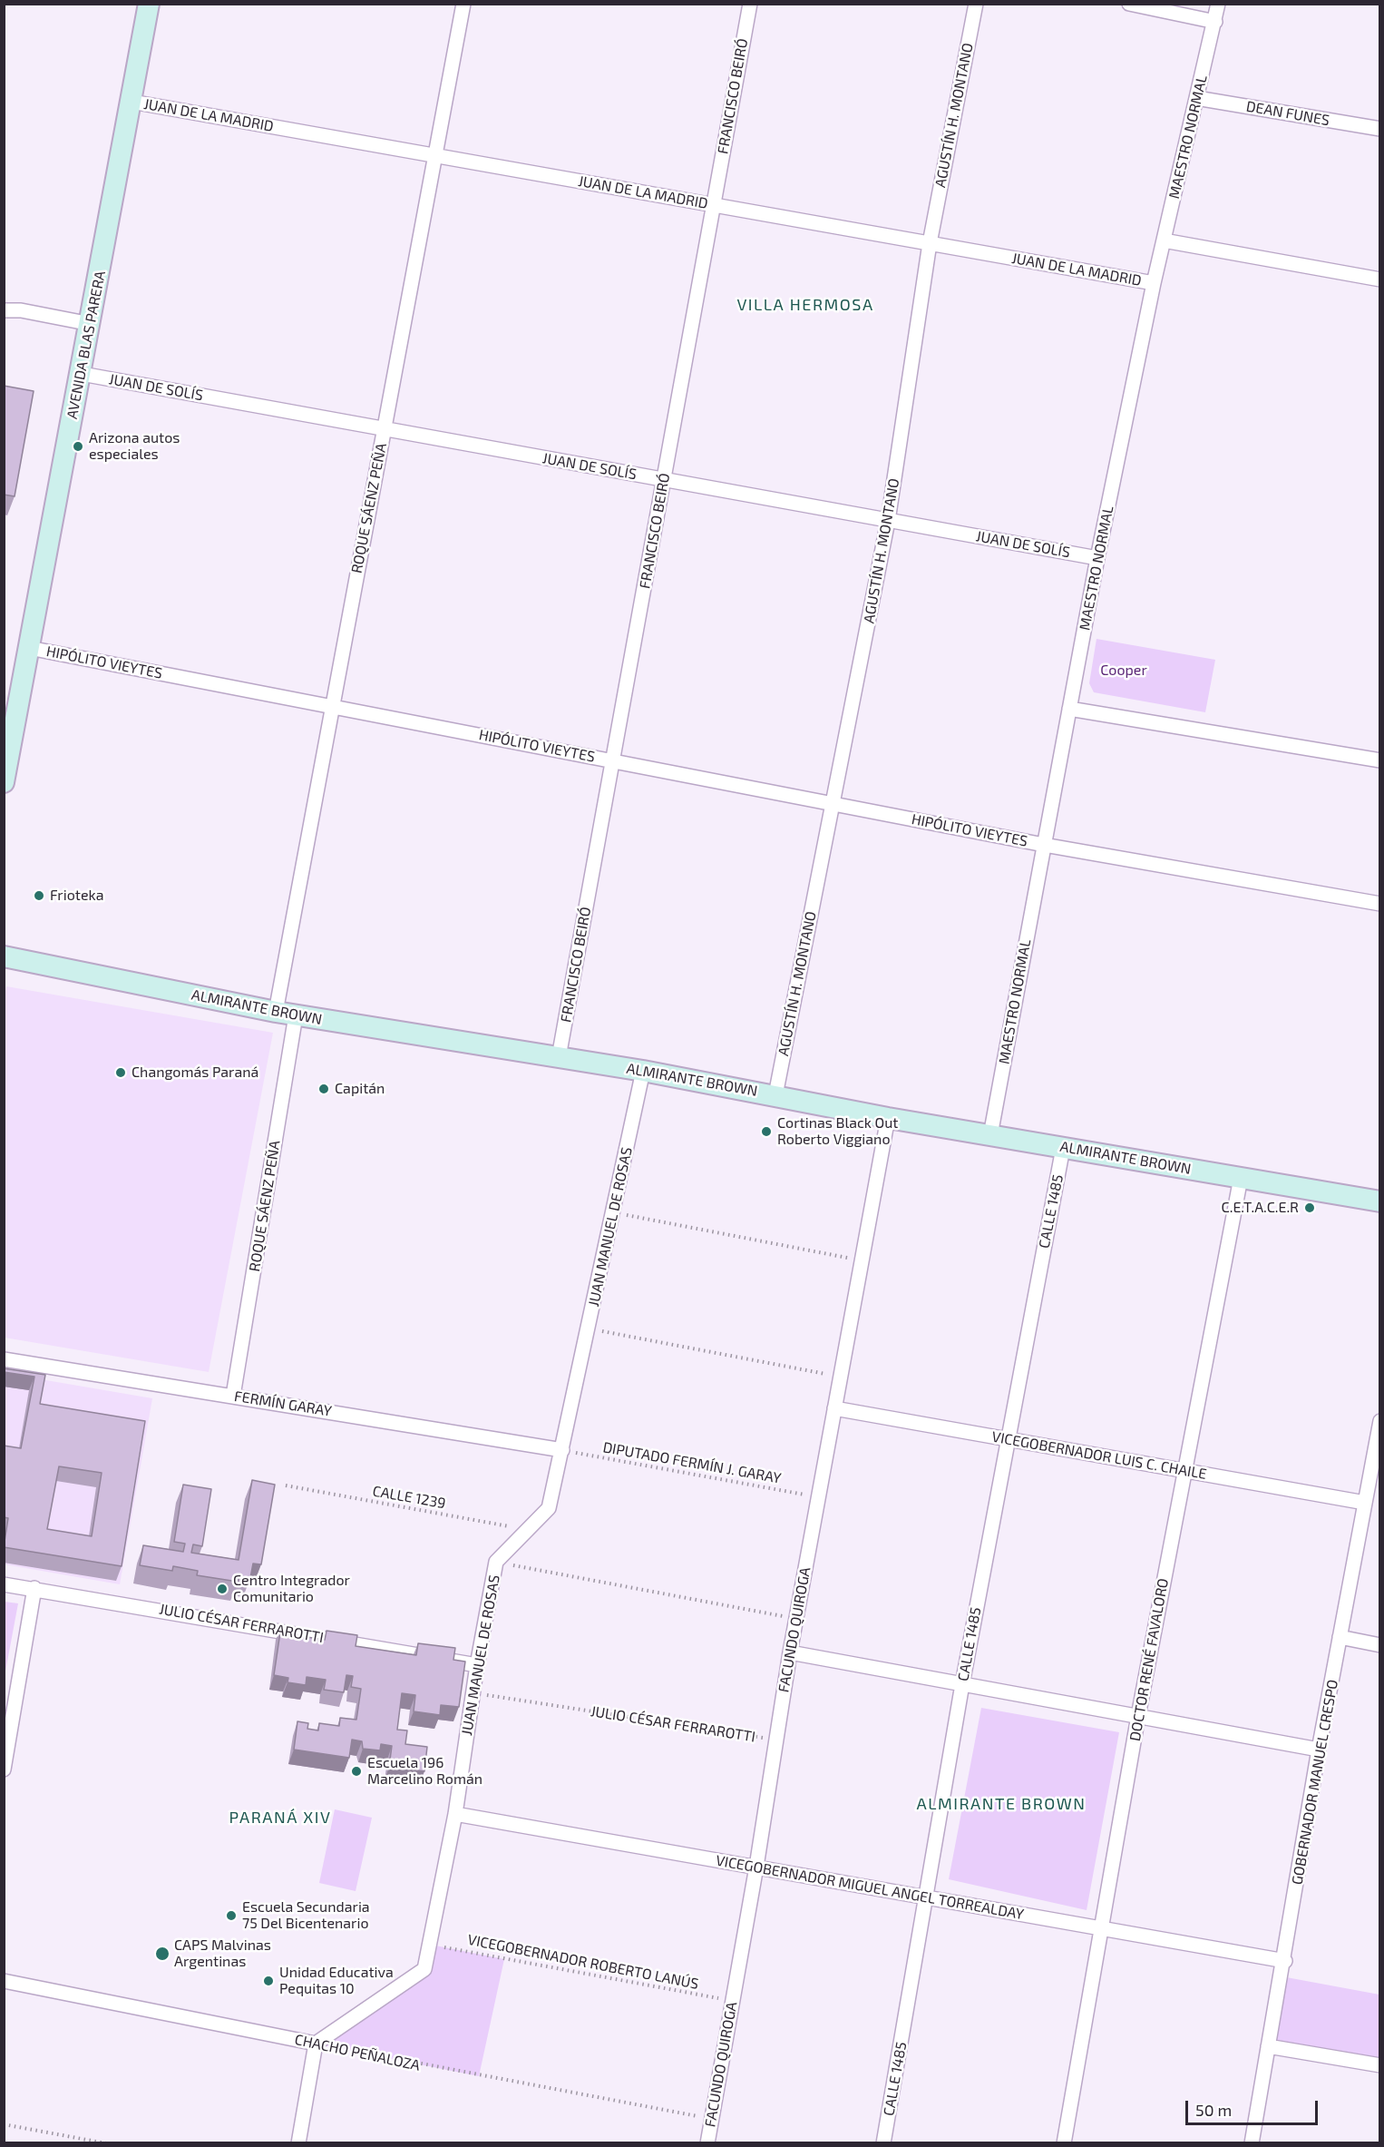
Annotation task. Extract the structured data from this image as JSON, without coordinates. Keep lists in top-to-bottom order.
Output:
{
  "streets": {
    "main road": ["AVENIDA BLAS PARERA", "ALMIRANTE BROWN"],
    "street": [
      "FRANCISCO BEIRÓ",
      "DEAN FUNES",
      "JUAN DE LA MADRID",
      "AGUSTÍN H. MONTANO",
      "MAESTRO NORMAL",
      "JUAN DE SOLÍS",
      "ROQUE SÁENZ PEÑA",
      "HIPÓLITO VIEYTES",
      "CALLE 1485",
      "JUAN MANUEL DE ROSAS",
      "FERMÍN GARAY",
      "VICEGOBERNADOR LUIS C. CHAILE",
      "JULIO CÉSAR FERRAROTTI",
      "FACUNDO QUIROGA",
      "DOCTOR RENÉ FAVALORO",
      "GOBERNADOR MANUEL CRESPO",
      "VICEGOBERNADOR MIGUEL ANGEL TORREALDAY",
      "CHACHO PEÑALOZA"
    ],
    "path": ["DIPUTADO FERMÍN J. GARAY", "CALLE 1239", "VICEGOBERNADOR ROBERTO LANÚS"]
  },
  "crossings": [
    ["FRANCISCO BEIRÓ", "JUAN DE LA MADRID"],
    ["FRANCISCO BEIRÓ", "JUAN DE SOLÍS"],
    ["FRANCISCO BEIRÓ", "HIPÓLITO VIEYTES"],
    ["FRANCISCO BEIRÓ", "ALMIRANTE BROWN"],
    ["DEAN FUNES", "MAESTRO NORMAL"],
    ["JUAN DE LA MADRID", "AGUSTÍN H. MONTANO"],
    ["JUAN DE LA MADRID", "MAESTRO NORMAL"],
    ["JUAN DE LA MADRID", "AVENIDA BLAS PARERA"],
    ["JUAN DE LA MADRID", "ROQUE SÁENZ PEÑA"],
    ["AGUSTÍN H. MONTANO", "JUAN DE SOLÍS"],
    ["AGUSTÍN H. MONTANO", "HIPÓLITO VIEYTES"],
    ["AGUSTÍN H. MONTANO", "ALMIRANTE BROWN"],
    ["MAESTRO NORMAL", "JUAN DE SOLÍS"],
    ["MAESTRO NORMAL", "HIPÓLITO VIEYTES"],
    ["MAESTRO NORMAL", "ALMIRANTE BROWN"],
    ["AVENIDA BLAS PARERA", "JUAN DE SOLÍS"],
    ["AVENIDA BLAS PARERA", "HIPÓLITO VIEYTES"],
    ["JUAN DE SOLÍS", "ROQUE SÁENZ PEÑA"],
    ["ROQUE SÁENZ PEÑA", "HIPÓLITO VIEYTES"],
    ["ROQUE SÁENZ PEÑA", "ALMIRANTE BROWN"],
    ["ROQUE SÁENZ PEÑA", "FERMÍN GARAY"],
    ["ALMIRANTE BROWN", "CALLE 1485"],
    ["ALMIRANTE BROWN", "JUAN MANUEL DE ROSAS"],
    ["ALMIRANTE BROWN", "FACUNDO QUIROGA"],
    ["ALMIRANTE BROWN", "DOCTOR RENÉ FAVALORO"],
    ["CALLE 1485", "VICEGOBERNADOR LUIS C. CHAILE"],
    ["CALLE 1485", "VICEGOBERNADOR MIGUEL ANGEL TORREALDAY"],
    ["JUAN MANUEL DE ROSAS", "FERMÍN GARAY"],
    ["JUAN MANUEL DE ROSAS", "DIPUTADO FERMÍN J. GARAY"],
    ["JUAN MANUEL DE ROSAS", "CALLE 1239"],
    ["JUAN MANUEL DE ROSAS", "JULIO CÉSAR FERRAROTTI"],
    ["JUAN MANUEL DE ROSAS", "VICEGOBERNADOR MIGUEL ANGEL TORREALDAY"],
    ["JUAN MANUEL DE ROSAS", "VICEGOBERNADOR ROBERTO LANÚS"],
    ["JUAN MANUEL DE ROSAS", "CHACHO PEÑALOZA"],
    ["FERMÍN GARAY", "DIPUTADO FERMÍN J. GARAY"],
    ["VICEGOBERNADOR LUIS C. CHAILE", "FACUNDO QUIROGA"],
    ["VICEGOBERNADOR LUIS C. CHAILE", "DOCTOR RENÉ FAVALORO"],
    ["VICEGOBERNADOR LUIS C. CHAILE", "GOBERNADOR MANUEL CRESPO"],
    ["DIPUTADO FERMÍN J. GARAY", "FACUNDO QUIROGA"],
    ["JULIO CÉSAR FERRAROTTI", "FACUNDO QUIROGA"],
    ["FACUNDO QUIROGA", "VICEGOBERNADOR MIGUEL ANGEL TORREALDAY"],
    ["FACUNDO QUIROGA", "VICEGOBERNADOR ROBERTO LANÚS"],
    ["FACUNDO QUIROGA", "CHACHO PEÑALOZA"],
    ["DOCTOR RENÉ FAVALORO", "VICEGOBERNADOR MIGUEL ANGEL TORREALDAY"],
    ["GOBERNADOR MANUEL CRESPO", "VICEGOBERNADOR MIGUEL ANGEL TORREALDAY"]
  ],
  "districts": ["VILLA HERMOSA", "ALMIRANTE BROWN", "PARANÁ XIV"],
  "parks": ["Cooper"],
  "places": [
    "Arizona autos especiales",
    "Frioteka",
    "Changomás Paraná",
    "Capitán",
    "Cortinas Black Out Roberto Viggiano",
    "C.E.T.A.C.E.R",
    "Centro Integrador Comunitario",
    "Escuela 196 Marcelino Román",
    "Escuela Secundaria 75 Del Bicentenario",
    "CAPS Malvinas Argentinas",
    "Unidad Educativa Pequitas 10"
  ],
  "scale_bar": "50 m"
}
